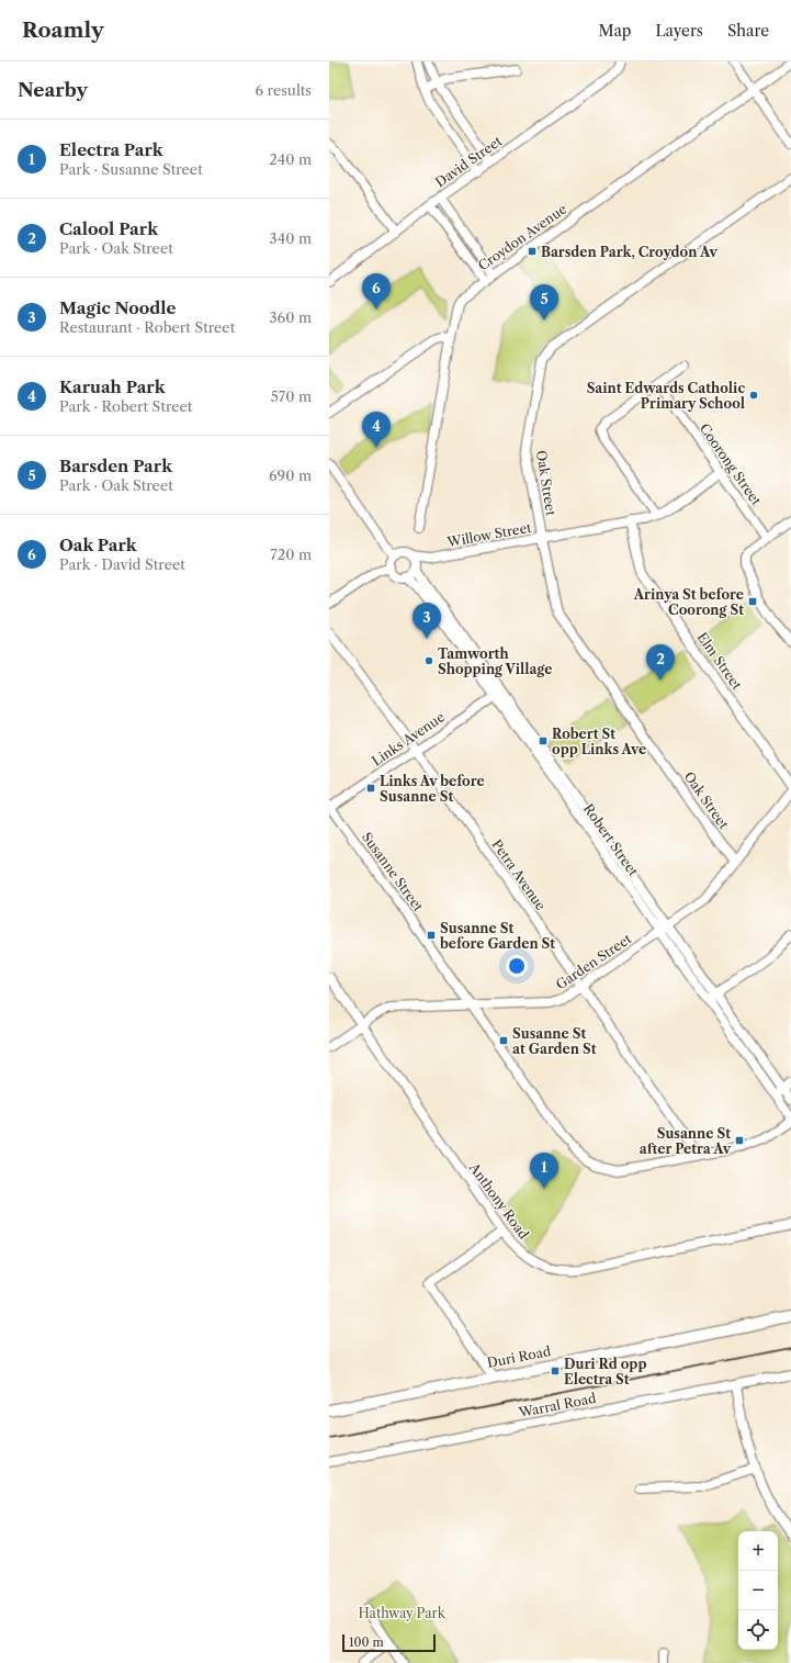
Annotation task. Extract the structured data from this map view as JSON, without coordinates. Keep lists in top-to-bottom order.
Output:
{
  "streets": {
    "main road": ["Duri Road"],
    "street": [
      "David Street",
      "Croydon Avenue",
      "Coorong Street",
      "Oak Street",
      "Willow Street",
      "Elm Street",
      "Links Avenue",
      "Robert Street",
      "Susanne Street",
      "Petra Avenue",
      "Garden Street",
      "Anthony Road",
      "Warral Road"
    ]
  },
  "crossings": [
    ["Coorong Street", "Willow Street"],
    ["Oak Street", "Willow Street"],
    ["Oak Street", "Garden Street"],
    ["Willow Street", "Elm Street"],
    ["Willow Street", "Robert Street"],
    ["Links Avenue", "Robert Street"],
    ["Links Avenue", "Susanne Street"],
    ["Links Avenue", "Petra Avenue"],
    ["Robert Street", "Garden Street"],
    ["Susanne Street", "Petra Avenue"],
    ["Susanne Street", "Garden Street"],
    ["Petra Avenue", "Garden Street"],
    ["Garden Street", "Anthony Road"]
  ],
  "parks": ["Hathway Park"],
  "places": {
    "transit": [
      "Barsden Park, Croydon Av",
      "Arinya St before Coorong St",
      "Robert St opp Links Ave",
      "Links Av before Susanne St",
      "Susanne St before Garden St",
      "Susanne St at Garden St",
      "Susanne St after Petra Av",
      "Duri Rd opp Electra St"
    ],
    "other": ["Saint Edwards Catholic Primary School", "Tamworth Shopping Village"]
  },
  "scale_bar": "100 m",
  "page": {
    "header": "Roamly",
    "nav": ["Map", "Layers", "Share"],
    "heading": ["Nearby", "6 results"],
    "list": [
      {
        "mark": "1",
        "name": "Electra Park",
        "note": "Park · Susanne Street",
        "value": "240 m"
      },
      {
        "mark": "2",
        "name": "Calool Park",
        "note": "Park · Oak Street",
        "value": "340 m"
      },
      {
        "mark": "3",
        "name": "Magic Noodle",
        "note": "Restaurant · Robert Street",
        "value": "360 m"
      },
      {
        "mark": "4",
        "name": "Karuah Park",
        "note": "Park · Robert Street",
        "value": "570 m"
      },
      {
        "mark": "5",
        "name": "Barsden Park",
        "note": "Park · Oak Street",
        "value": "690 m"
      },
      {
        "mark": "6",
        "name": "Oak Park",
        "note": "Park · David Street",
        "value": "720 m"
      }
    ],
    "pins": [
      "6",
      "5",
      "4",
      "3",
      "2",
      "1"
    ],
    "map_buttons": ["+", "−"],
    "scale": "100 m"
  }
}
